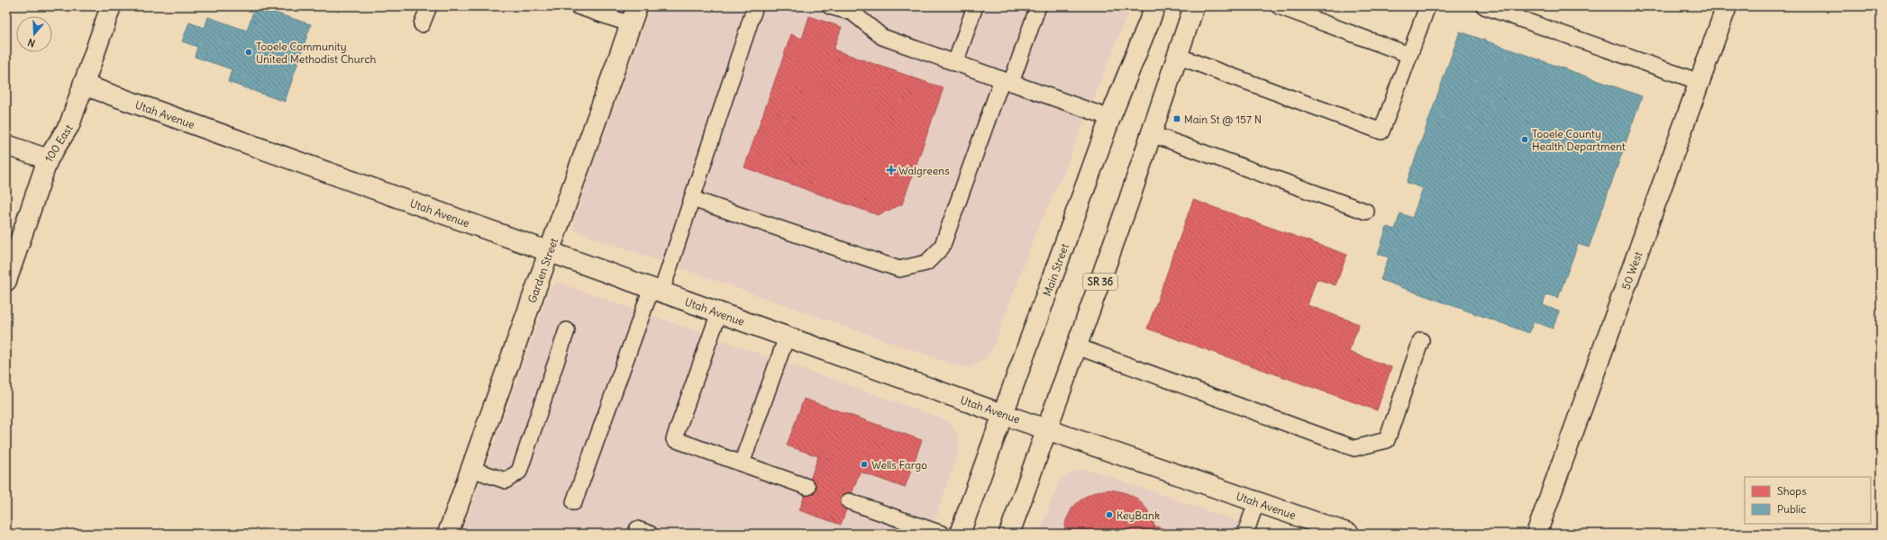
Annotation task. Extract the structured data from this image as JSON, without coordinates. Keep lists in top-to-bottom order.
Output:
{
  "streets": {
    "main road": [
      "Utah Avenue",
      "100 East",
      "Main Street",
      "Garden Street",
      "50 West",
      "SR 36"
    ]
  },
  "crossings": [
    ["Utah Avenue", "100 East"],
    ["Utah Avenue", "Main Street"],
    ["Utah Avenue", "Garden Street"],
    ["Utah Avenue", "SR 36"]
  ],
  "places": {
    "other": [
      "Tooele Community United Methodist Church",
      "Tooele County Health Department",
      "Wells Fargo",
      "KeyBank"
    ],
    "transit": ["Main St @ 157 N"],
    "health": ["Walgreens"]
  },
  "legend": ["Shops", "Public"],
  "north": "bottom"
}
